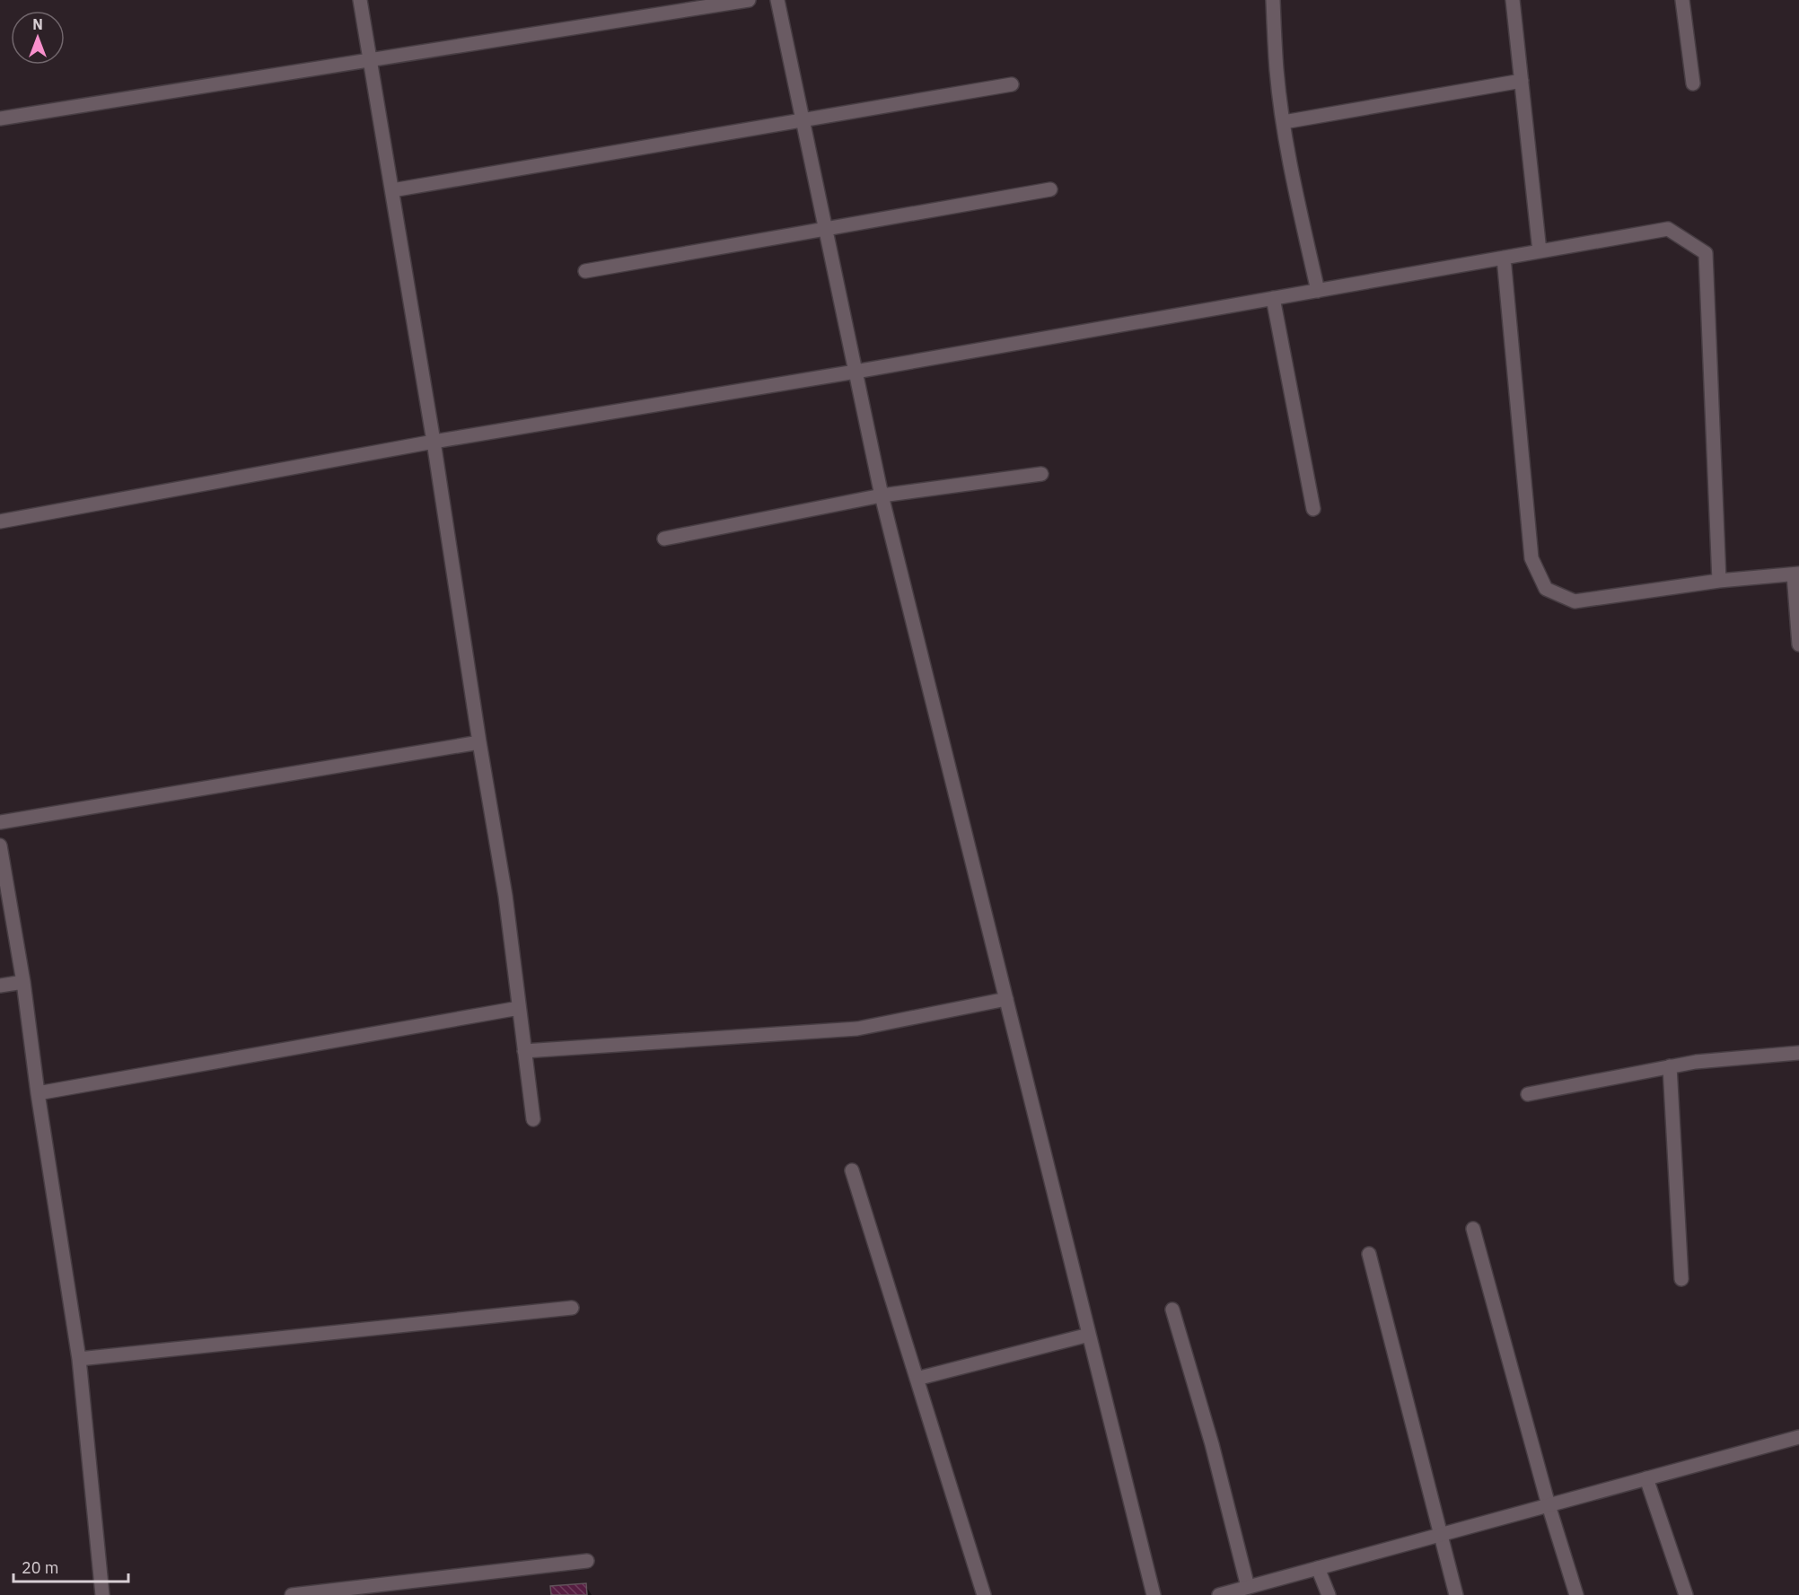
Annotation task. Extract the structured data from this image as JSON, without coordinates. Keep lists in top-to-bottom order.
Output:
{
  "scale_bar": "20 m",
  "north": "top"
}
